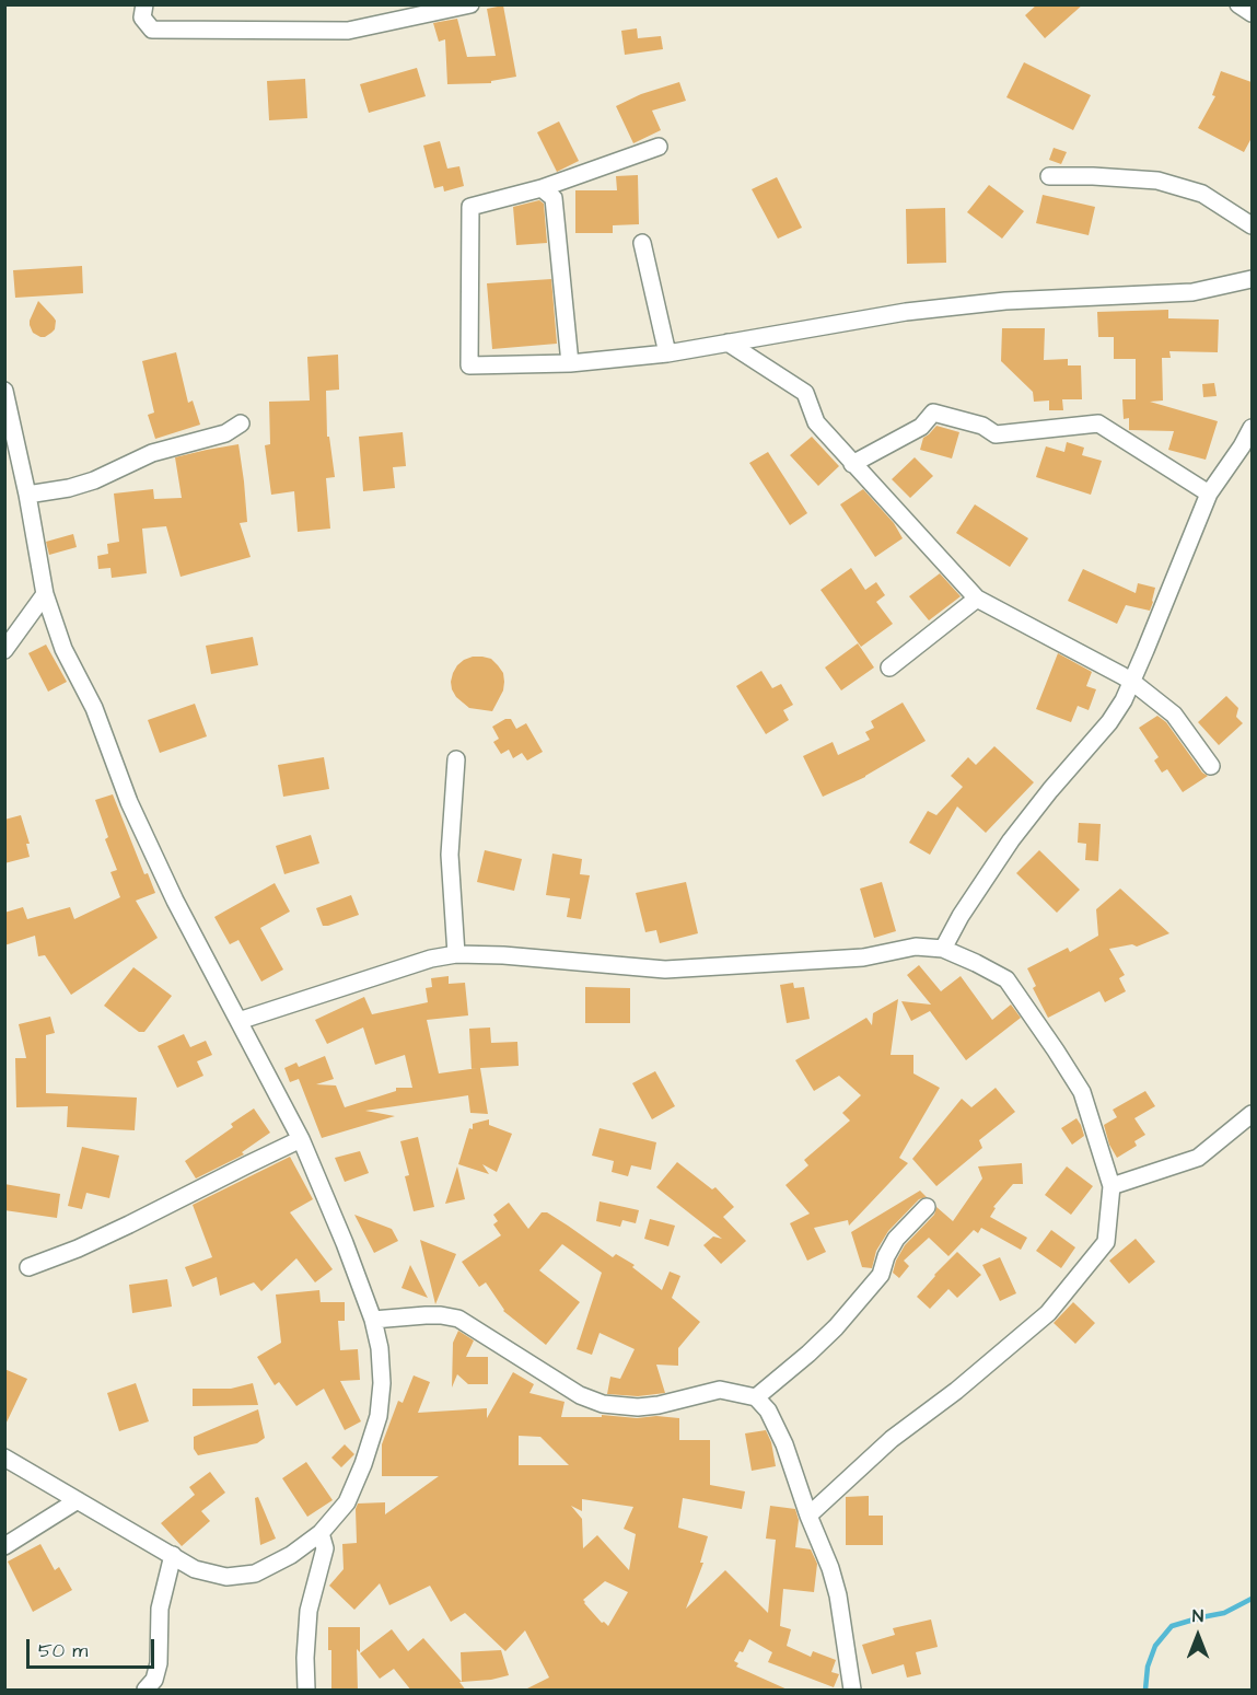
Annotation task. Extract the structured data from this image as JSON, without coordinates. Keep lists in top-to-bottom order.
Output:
{
  "scale_bar": "50 m",
  "north": "top"
}
